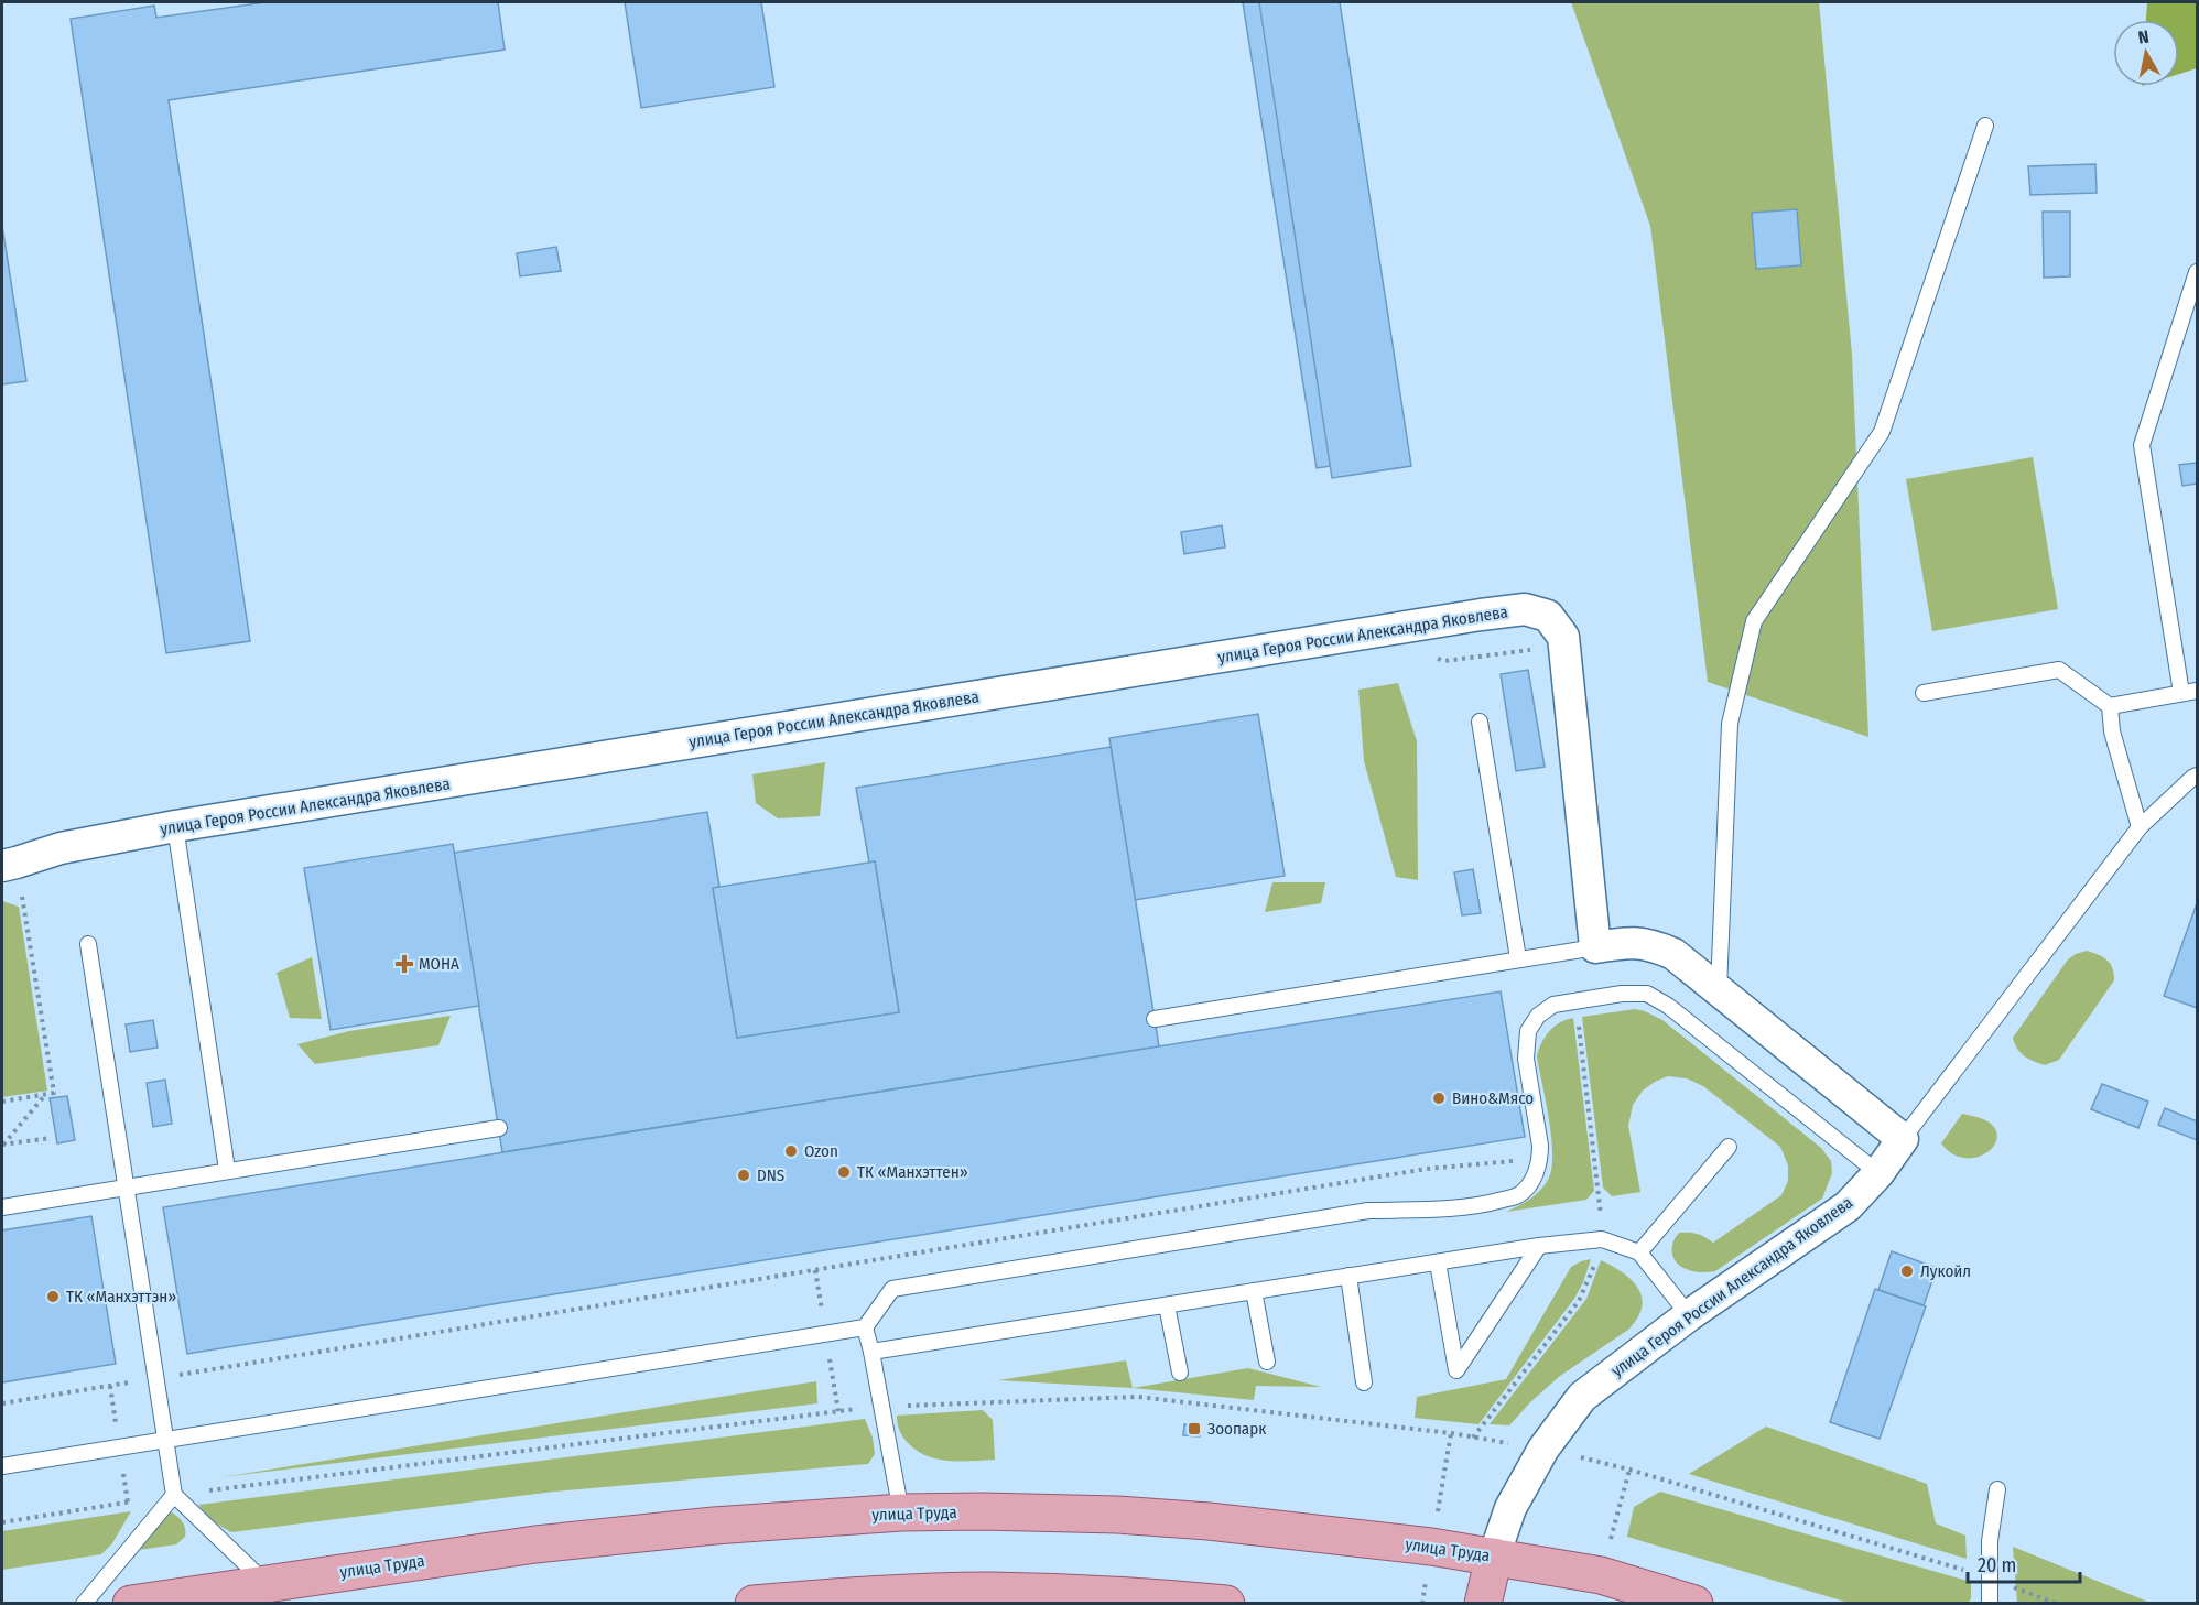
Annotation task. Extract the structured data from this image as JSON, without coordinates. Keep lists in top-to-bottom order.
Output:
{
  "streets": {
    "main road": ["улица Труда"],
    "street": ["улица Героя России Александра Яковлева"]
  },
  "crossings": [
    ["улица Героя России Александра Яковлева", "улица Труда"]
  ],
  "places": {
    "health": ["МОНА"],
    "other": [
      "Вино&Мясо",
      "Ozon",
      "ТК «Манхэттен»",
      "DNS",
      "Лукойл",
      "ТК «Манхэттэн»"
    ],
    "transit": ["Зоопарк"]
  },
  "scale_bar": "20 m",
  "north": "top"
}
